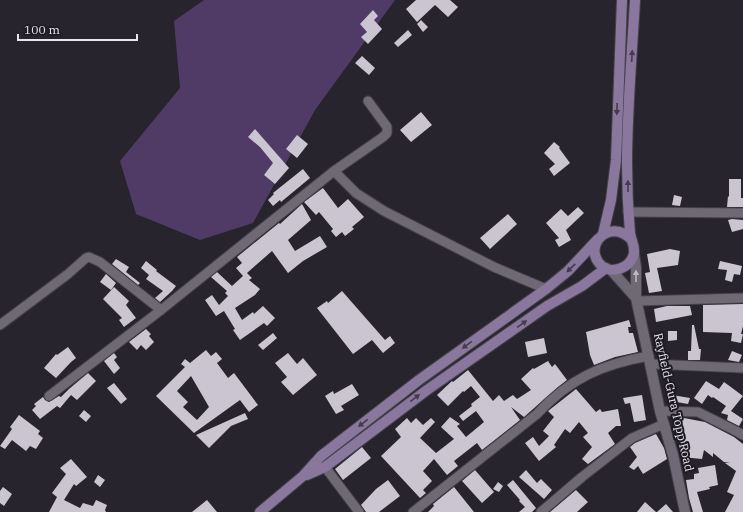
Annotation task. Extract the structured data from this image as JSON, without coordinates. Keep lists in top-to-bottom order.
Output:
{
  "streets": {
    "street": ["Rayfield-Gura Topp Road"]
  },
  "scale_bar": "100 m"
}
